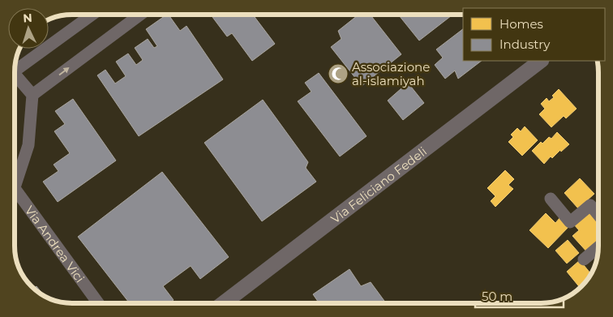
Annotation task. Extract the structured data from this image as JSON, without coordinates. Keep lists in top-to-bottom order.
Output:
{
  "streets": {
    "street": ["Via Feliciano Fedeli", "Via Andrea Vici"]
  },
  "places": {
    "mosque": ["Associazione al-islamiyah"]
  },
  "legend": ["Homes", "Industry"],
  "scale_bar": "50 m",
  "north": "top"
}
